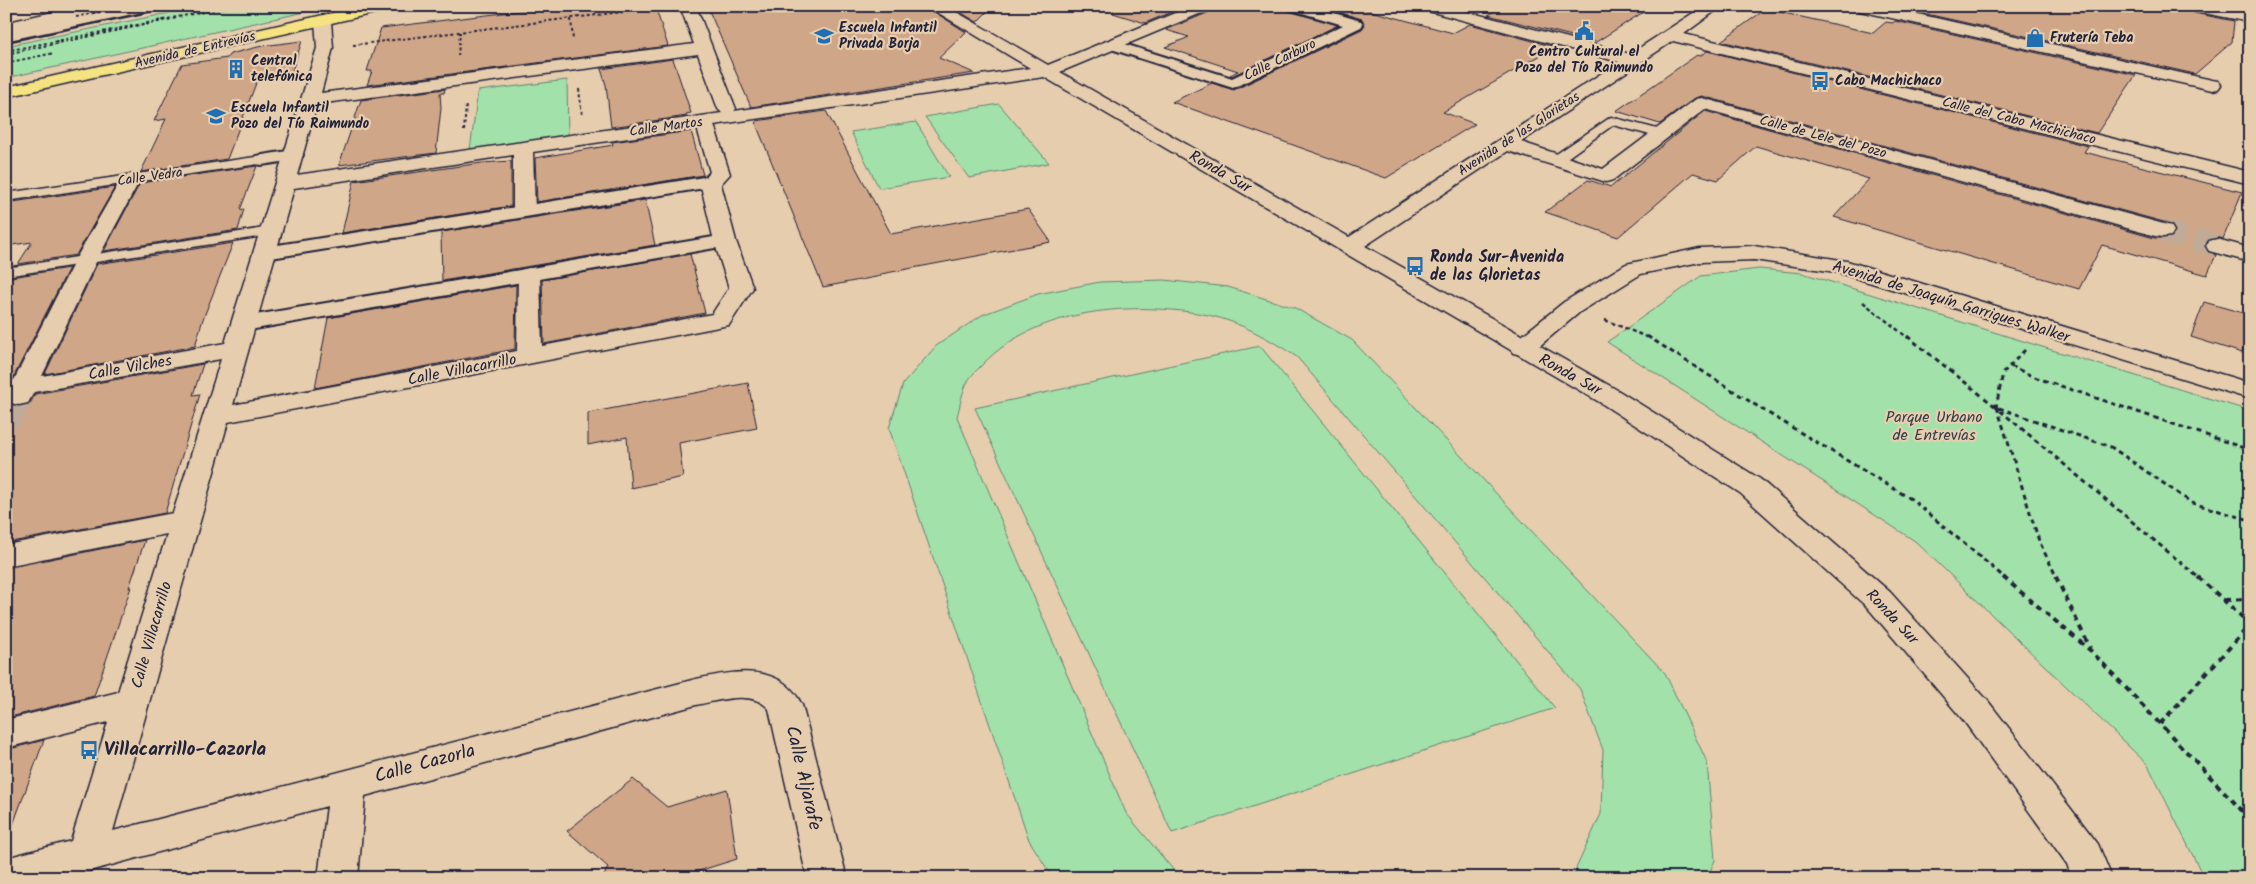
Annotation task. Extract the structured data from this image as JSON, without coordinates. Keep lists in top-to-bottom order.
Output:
{
  "streets": {
    "main road": ["Avenida de Entrevías"],
    "street": [
      "Calle Carburo",
      "Calle del Cabo Machichaco",
      "Calle Martos",
      "Avenida de las Glorietas",
      "Calle de Lele del Pozo",
      "Ronda Sur",
      "Calle Vedra",
      "Avenida de Joaquín Garrigues Walker",
      "Calle Vilches",
      "Calle Villacarrillo",
      "Calle Cazorla",
      "Calle Aljarafe"
    ]
  },
  "crossings": [
    ["Avenida de Entrevías", "Calle Villacarrillo"],
    ["Calle Carburo", "Calle Martos"],
    ["Calle del Cabo Machichaco", "Avenida de las Glorietas"],
    ["Calle Martos", "Ronda Sur"],
    ["Calle Martos", "Calle Villacarrillo"],
    ["Avenida de las Glorietas", "Calle de Lele del Pozo"],
    ["Avenida de las Glorietas", "Ronda Sur"],
    ["Ronda Sur", "Avenida de Joaquín Garrigues Walker"],
    ["Calle Vedra", "Calle Vilches"],
    ["Calle Vedra", "Calle Villacarrillo"],
    ["Calle Vilches", "Calle Villacarrillo"],
    ["Calle Villacarrillo", "Calle Cazorla"],
    ["Calle Cazorla", "Calle Aljarafe"]
  ],
  "parks": ["Parque Urbano de Entrevías"],
  "places": {
    "public building": ["Centro Cultural el Pozo del Tío Raimundo"],
    "school or university": ["Escuela Infantil Privada Borja", "Escuela Infantil Pozo del Tío Raimundo"],
    "shop": ["Frutería Teba"],
    "building": ["Central telefónica"],
    "bus stop": ["Cabo Machichaco", "Ronda Sur-Avenida de las Glorietas", "Villacarrillo-Cazorla"]
  }
}
